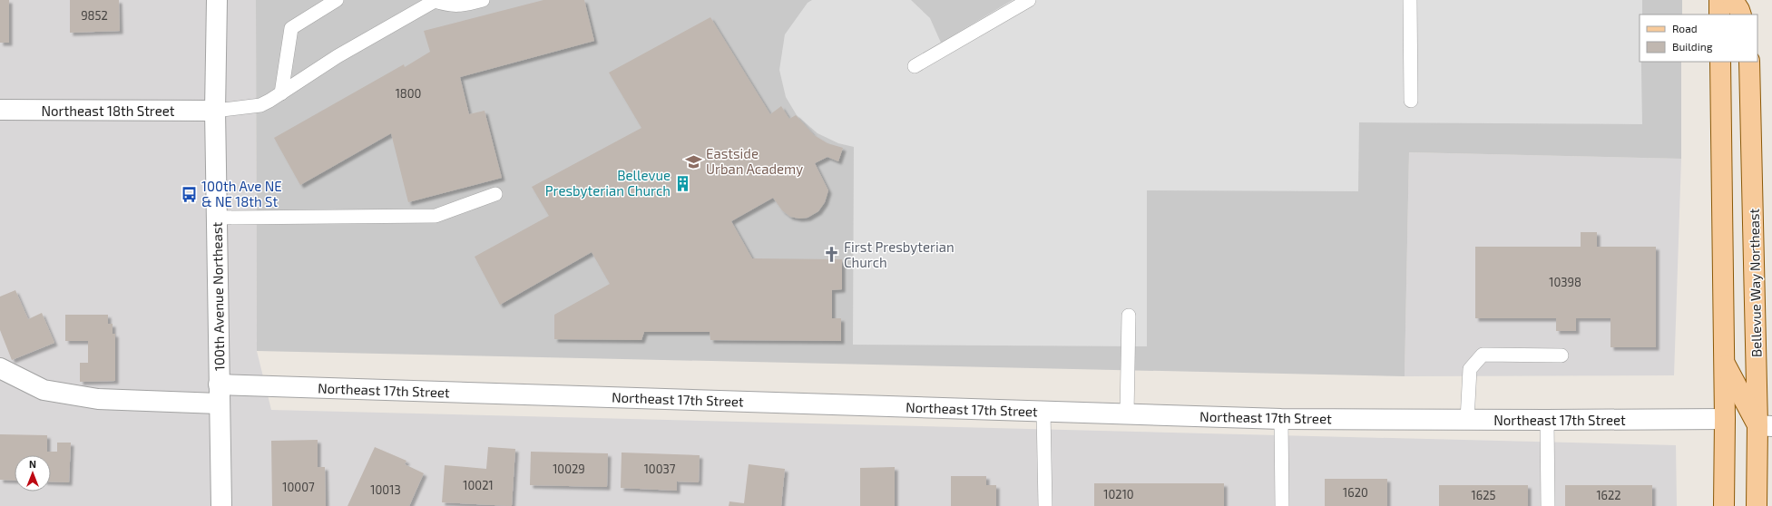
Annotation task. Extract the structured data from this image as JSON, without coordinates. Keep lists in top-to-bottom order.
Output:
{
  "streets": {
    "main road": ["Bellevue Way Northeast"],
    "street": ["Northeast 18th Street", "100th Avenue Northeast", "Northeast 17th Street"]
  },
  "crossings": [
    ["Northeast 18th Street", "100th Avenue Northeast"],
    ["100th Avenue Northeast", "Northeast 17th Street"]
  ],
  "places": {
    "school or university": ["Eastside Urban Academy"],
    "building": ["Bellevue Presbyterian Church"],
    "bus stop": ["100th Ave NE & NE 18th St"],
    "church": ["First Presbyterian Church"]
  },
  "house_numbers": [
    "9852",
    "1800",
    "10398",
    "10029",
    "10037",
    "10021",
    "10007",
    "10013",
    "1620",
    "10210",
    "1625",
    "1622"
  ],
  "legend": ["Road", "Building"],
  "north": "top"
}
